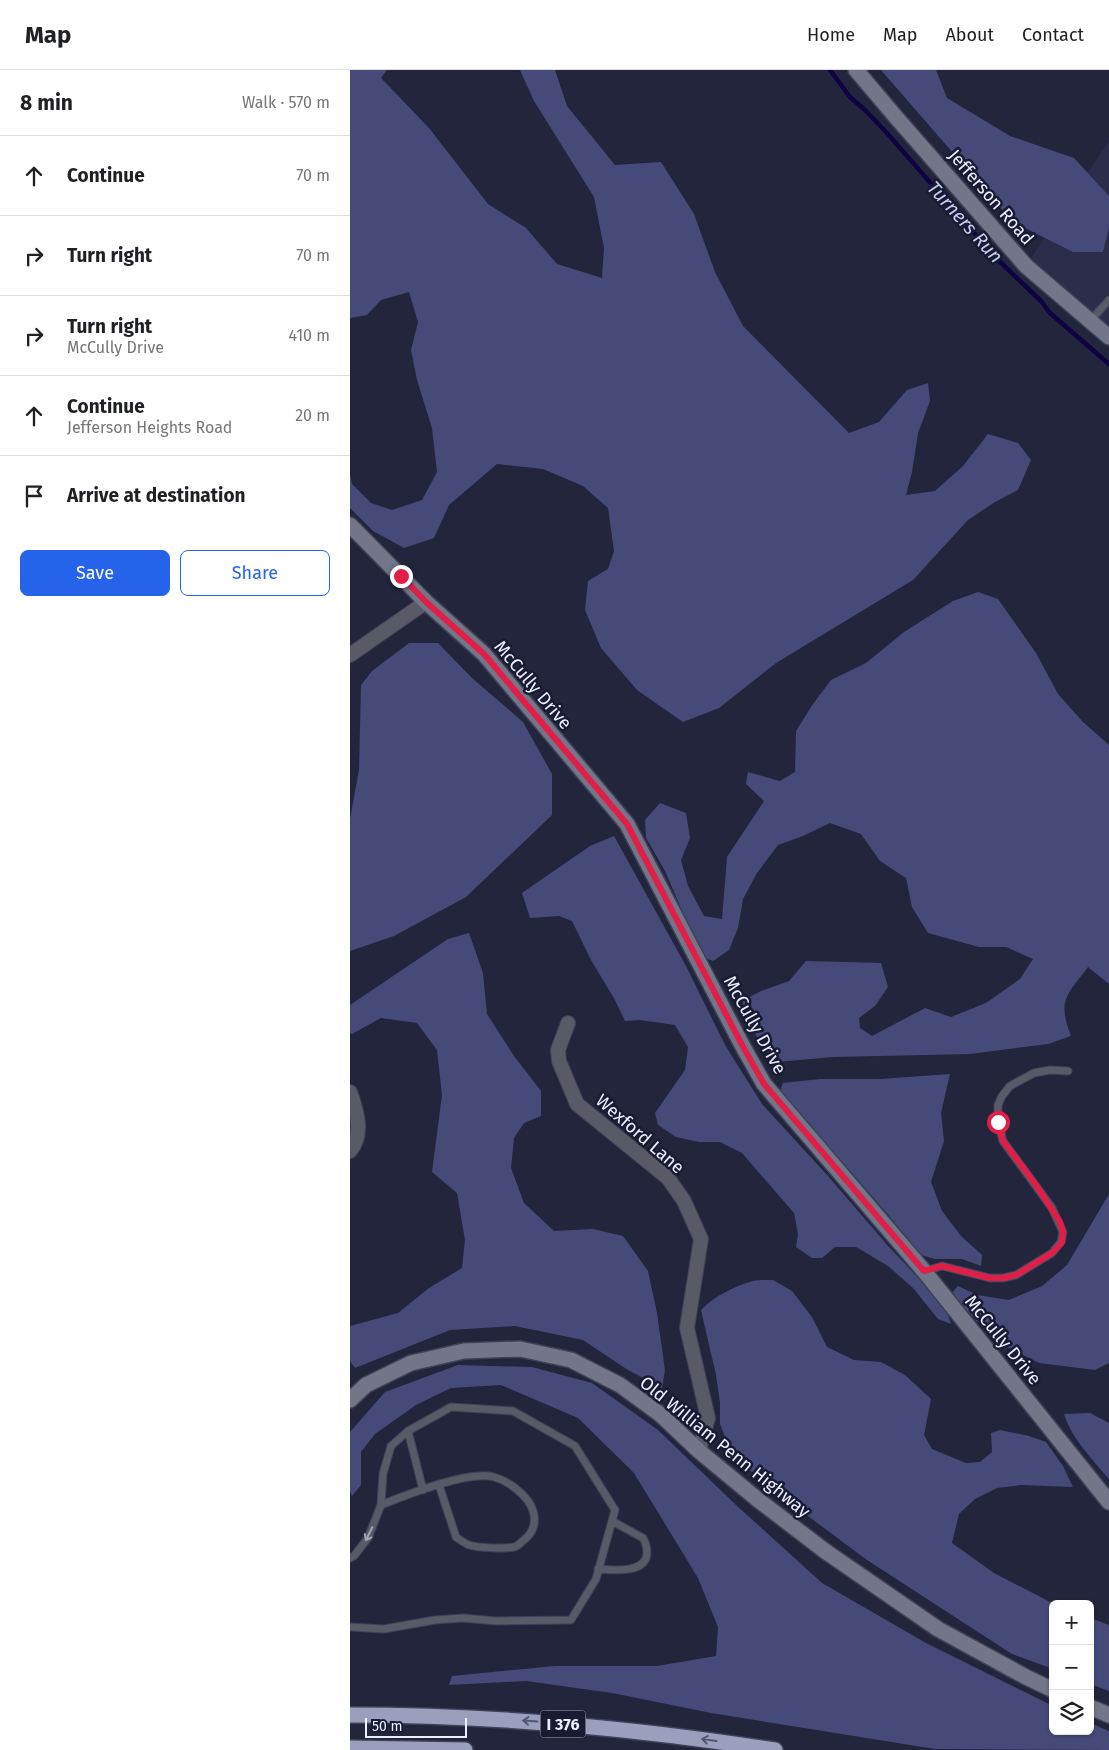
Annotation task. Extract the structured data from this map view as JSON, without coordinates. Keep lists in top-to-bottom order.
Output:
{
  "streets": {
    "highway": ["I 376"],
    "street": [
      "Jefferson Road",
      "McCully Drive",
      "Wexford Lane",
      "Old William Penn Highway"
    ]
  },
  "crossings": [
    ["Wexford Lane", "Old William Penn Highway"]
  ],
  "water": ["Turners Run"],
  "scale_bar": "50 m",
  "page": {
    "header": "Map",
    "nav": [
      "Home",
      "Map",
      "About",
      "Contact"
    ],
    "heading": ["8 min", "Walk · 570 m"],
    "list": [
      ["Continue", "70 m"],
      ["Turn right", "70 m"],
      ["Turn right", "McCully Drive", "410 m"],
      ["Continue", "Jefferson Heights Road", "20 m"],
      "Arrive at destination"
    ],
    "buttons": ["Save", "Share"],
    "map_buttons": ["+", "−"],
    "scale": "50 m"
  }
}
